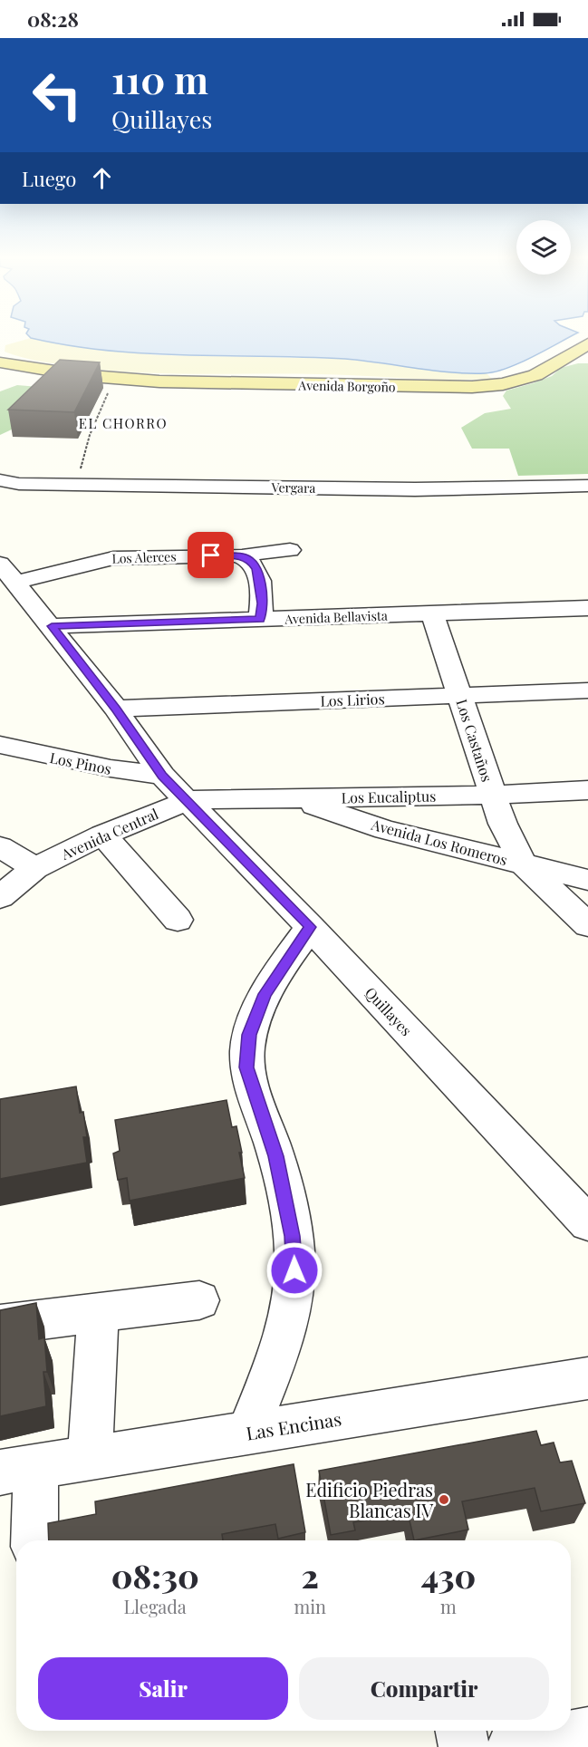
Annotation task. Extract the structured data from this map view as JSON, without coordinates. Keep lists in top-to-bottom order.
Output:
{
  "streets": {
    "main road": ["Avenida Borgoño"],
    "street": [
      "Vergara",
      "Los Alerces",
      "Avenida Bellavista",
      "Los Lirios",
      "Los Castaños",
      "Los Pinos",
      "Los Eucaliptus",
      "Avenida Central",
      "Avenida Los Romeros",
      "Quillayes",
      "Las Encinas"
    ]
  },
  "crossings": [
    ["Avenida Bellavista", "Los Castaños"],
    ["Los Lirios", "Los Castaños"],
    ["Los Castaños", "Los Eucaliptus"],
    ["Los Castaños", "Avenida Los Romeros"],
    ["Los Eucaliptus", "Avenida Central"],
    ["Los Eucaliptus", "Avenida Los Romeros"],
    ["Los Eucaliptus", "Quillayes"],
    ["Avenida Central", "Quillayes"]
  ],
  "districts": ["EL CHORRO"],
  "places": ["Edificio Piedras Blancas IV"],
  "page": {
    "status": "08:28",
    "turn": ["110 m", "Quillayes"],
    "then": "Luego",
    "eta": [
      "08:30",
      "Llegada",
      "2",
      "min",
      "430",
      "m"
    ],
    "buttons": ["Salir", "Compartir"]
  }
}
